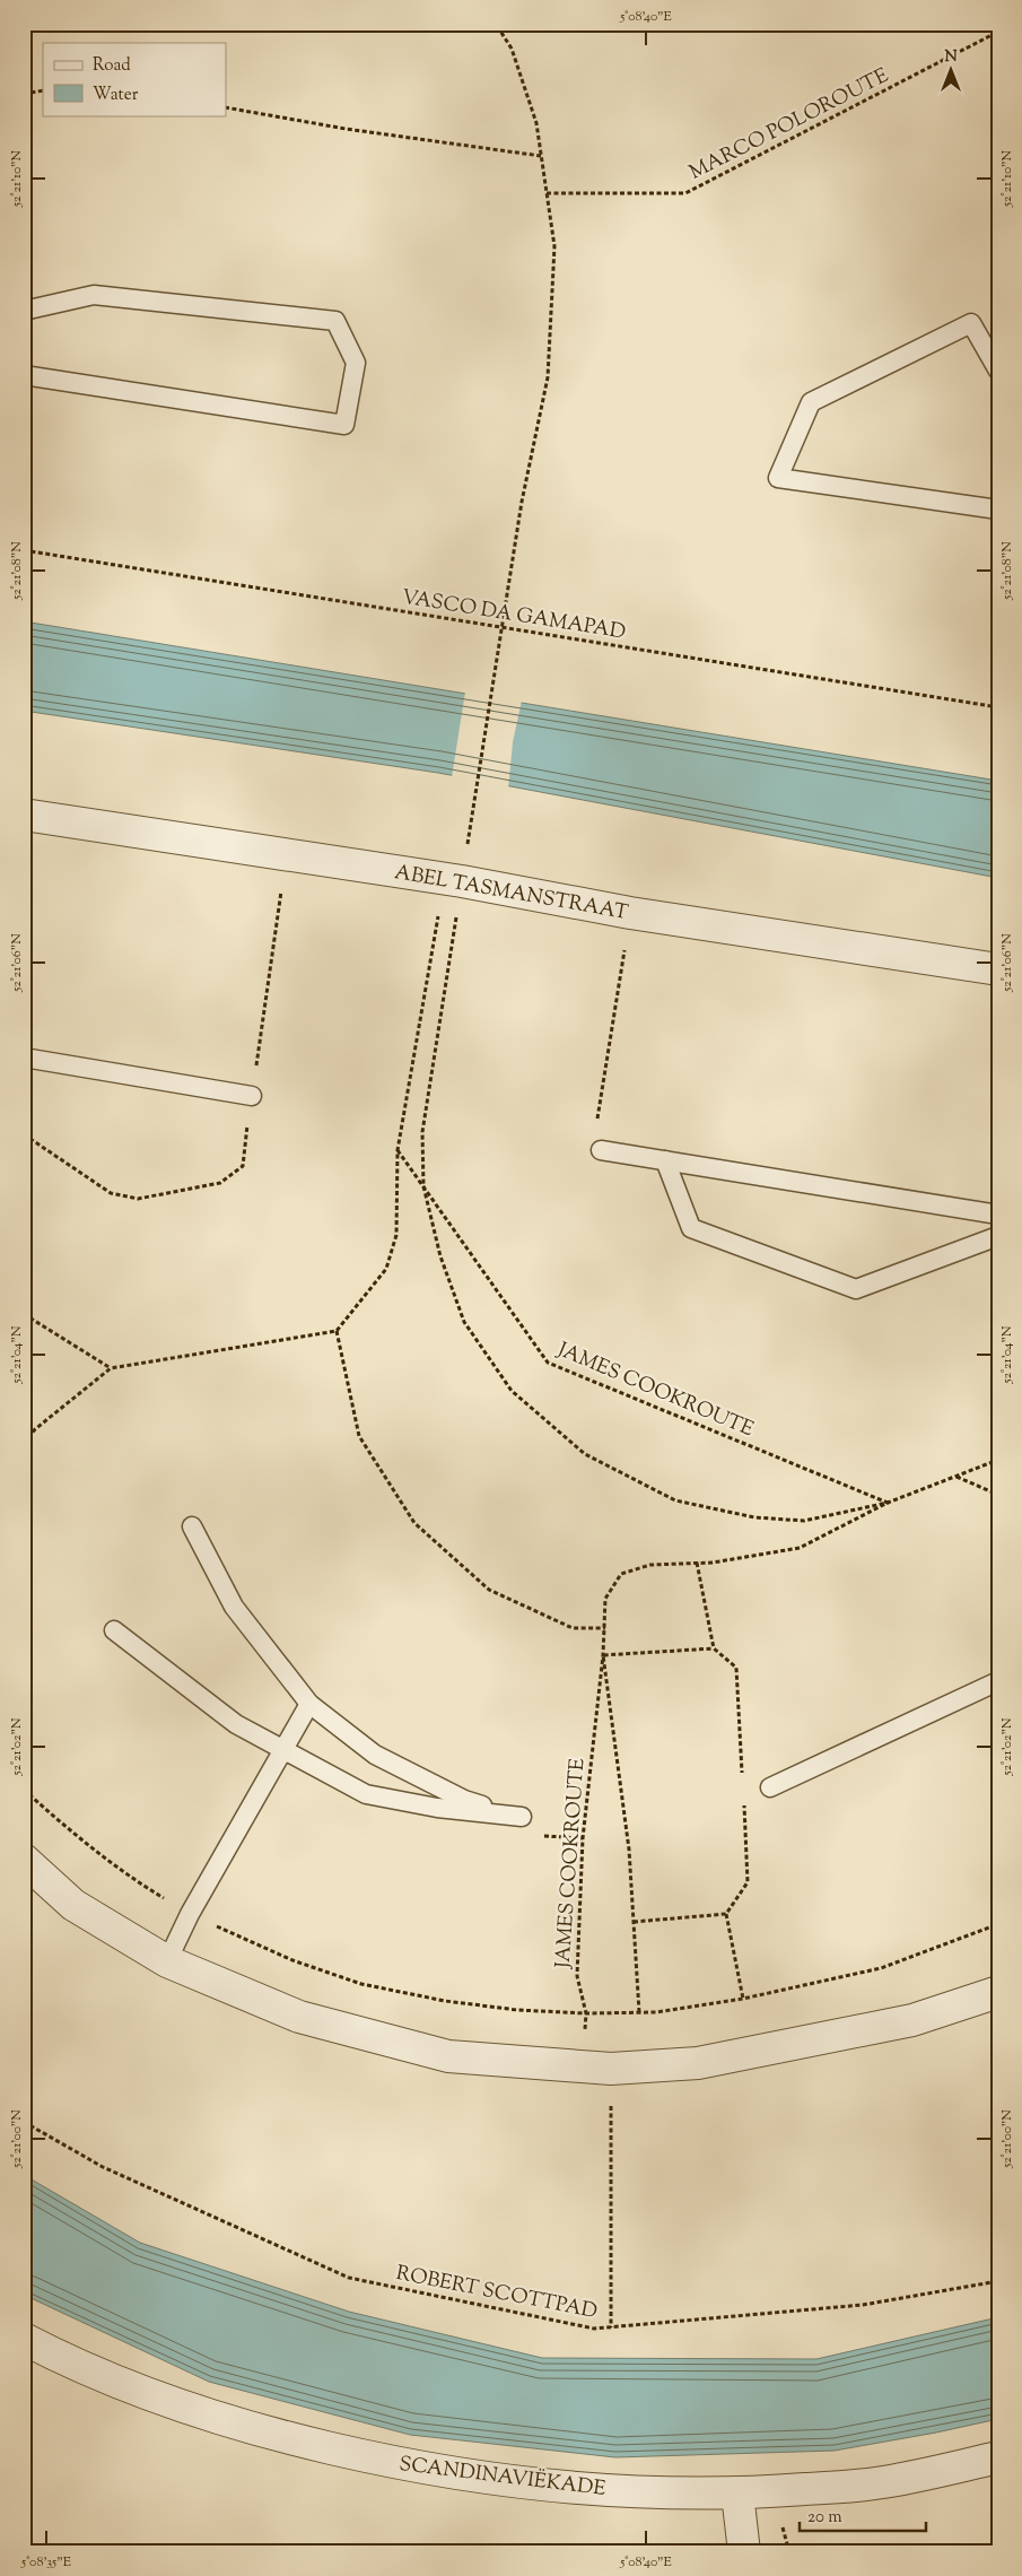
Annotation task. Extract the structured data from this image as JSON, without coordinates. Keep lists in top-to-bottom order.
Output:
{
  "streets": {
    "street": ["ABEL TASMANSTRAAT", "SCANDINAVIËKADE"],
    "path": [
      "MARCO POLOROUTE",
      "VASCO DA GAMAPAD",
      "JAMES COOKROUTE",
      "ROBERT SCOTTPAD"
    ]
  },
  "crossings": [
    ["ABEL TASMANSTRAAT", "JAMES COOKROUTE"],
    ["JAMES COOKROUTE", "ROBERT SCOTTPAD"]
  ],
  "legend": ["Road", "Water"],
  "scale_bar": "20 m",
  "north": "top",
  "coordinates": [
    "5°08'40\"E",
    "52°21'10\"N",
    "52°21'08\"N",
    "52°21'06\"N",
    "52°21'04\"N",
    "52°21'02\"N",
    "52°21'00\"N",
    "5°08'35\"E"
  ]
}
